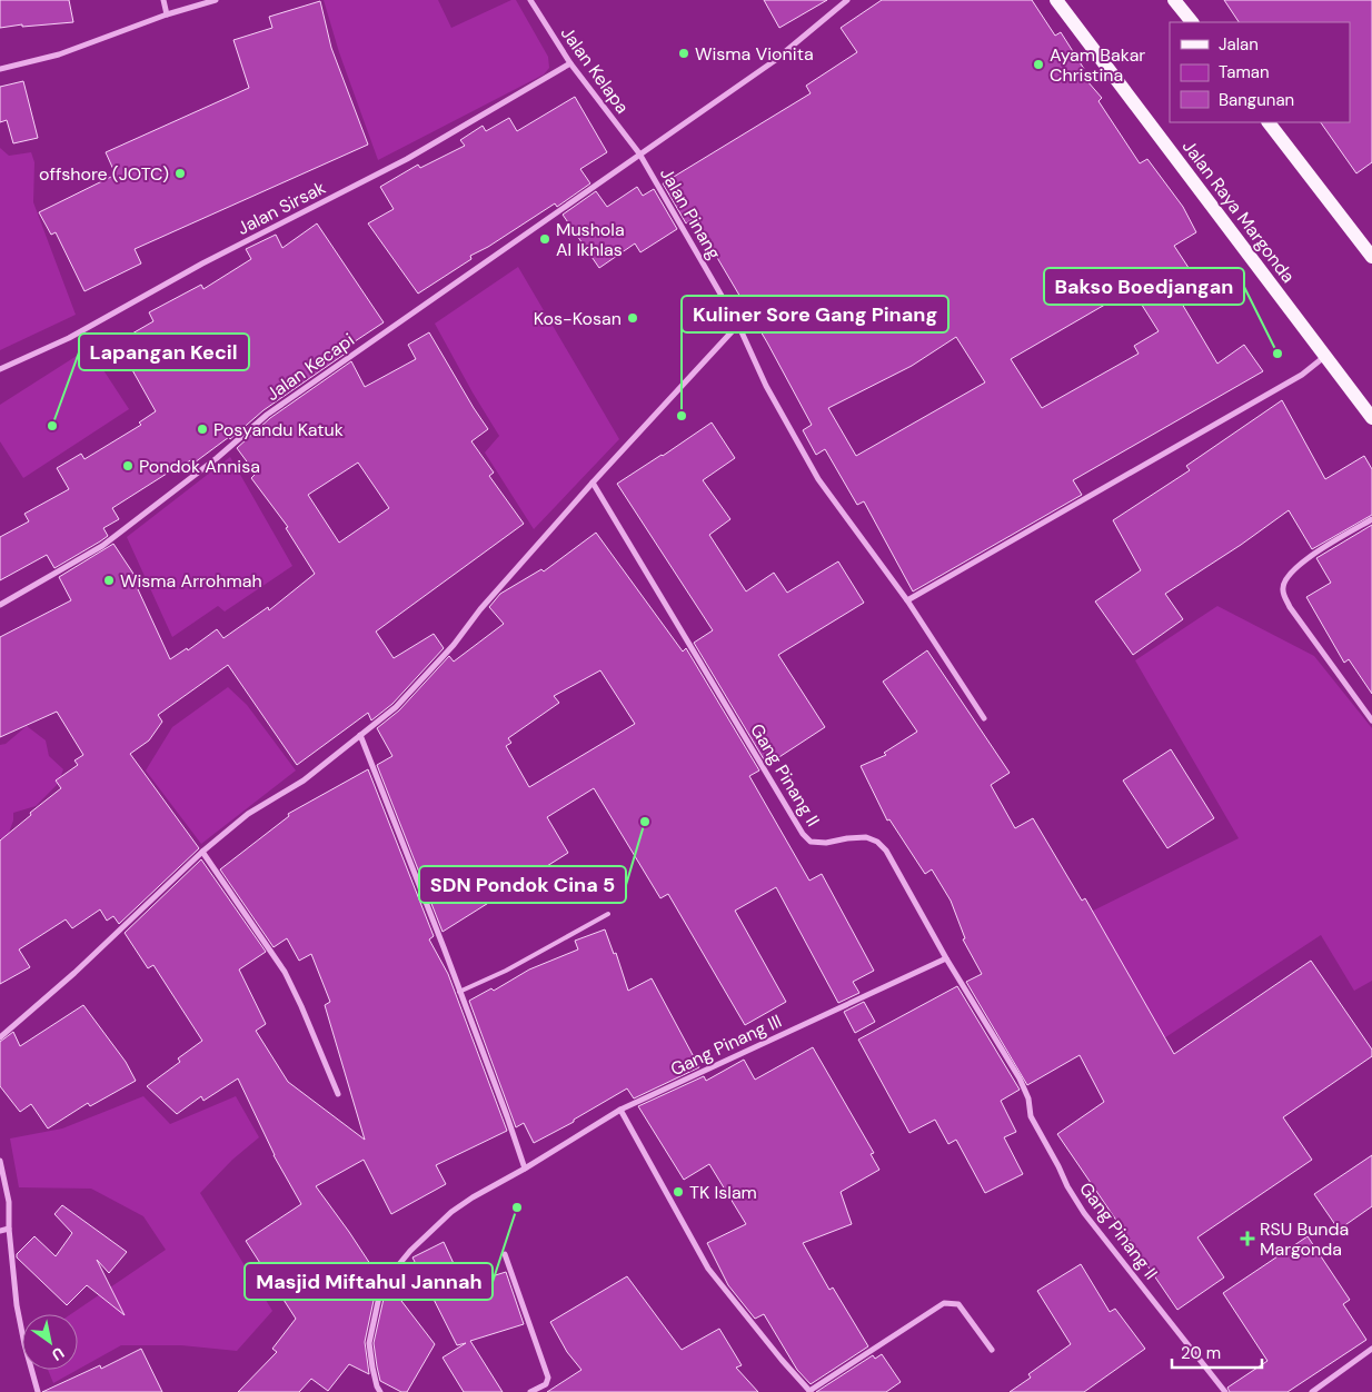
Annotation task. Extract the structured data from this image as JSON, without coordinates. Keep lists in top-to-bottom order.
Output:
{
  "streets": {
    "main road": ["Jalan Raya Margonda"],
    "street": [
      "Jalan Kelapa",
      "Jalan Sirsak",
      "Jalan Pinang",
      "Jalan Kecapi",
      "Gang Pinang II",
      "Gang Pinang III"
    ]
  },
  "crossings": [
    ["Jalan Kelapa", "Jalan Sirsak"],
    ["Jalan Kelapa", "Jalan Pinang"],
    ["Jalan Kelapa", "Jalan Kecapi"],
    ["Jalan Pinang", "Jalan Kecapi"],
    ["Gang Pinang II", "Gang Pinang III"]
  ],
  "places": {
    "other": [
      "Wisma Vionita",
      "Ayam Bakar Christina",
      "offshore (JOTC)",
      "Mushola Al Ikhlas",
      "Kos-Kosan",
      "Bakso Boedjangan",
      "Kuliner Sore Gang Pinang",
      "Lapangan Kecil",
      "Posyandu Katuk",
      "Pondok Annisa",
      "Wisma Arrohmah",
      "SDN Pondok Cina 5",
      "TK Islam",
      "Masjid Miftahul Jannah"
    ],
    "health": ["RSU Bunda Margonda"]
  },
  "legend": ["Jalan", "Taman", "Bangunan"],
  "scale_bar": "20 m",
  "north": "bottom right"
}
